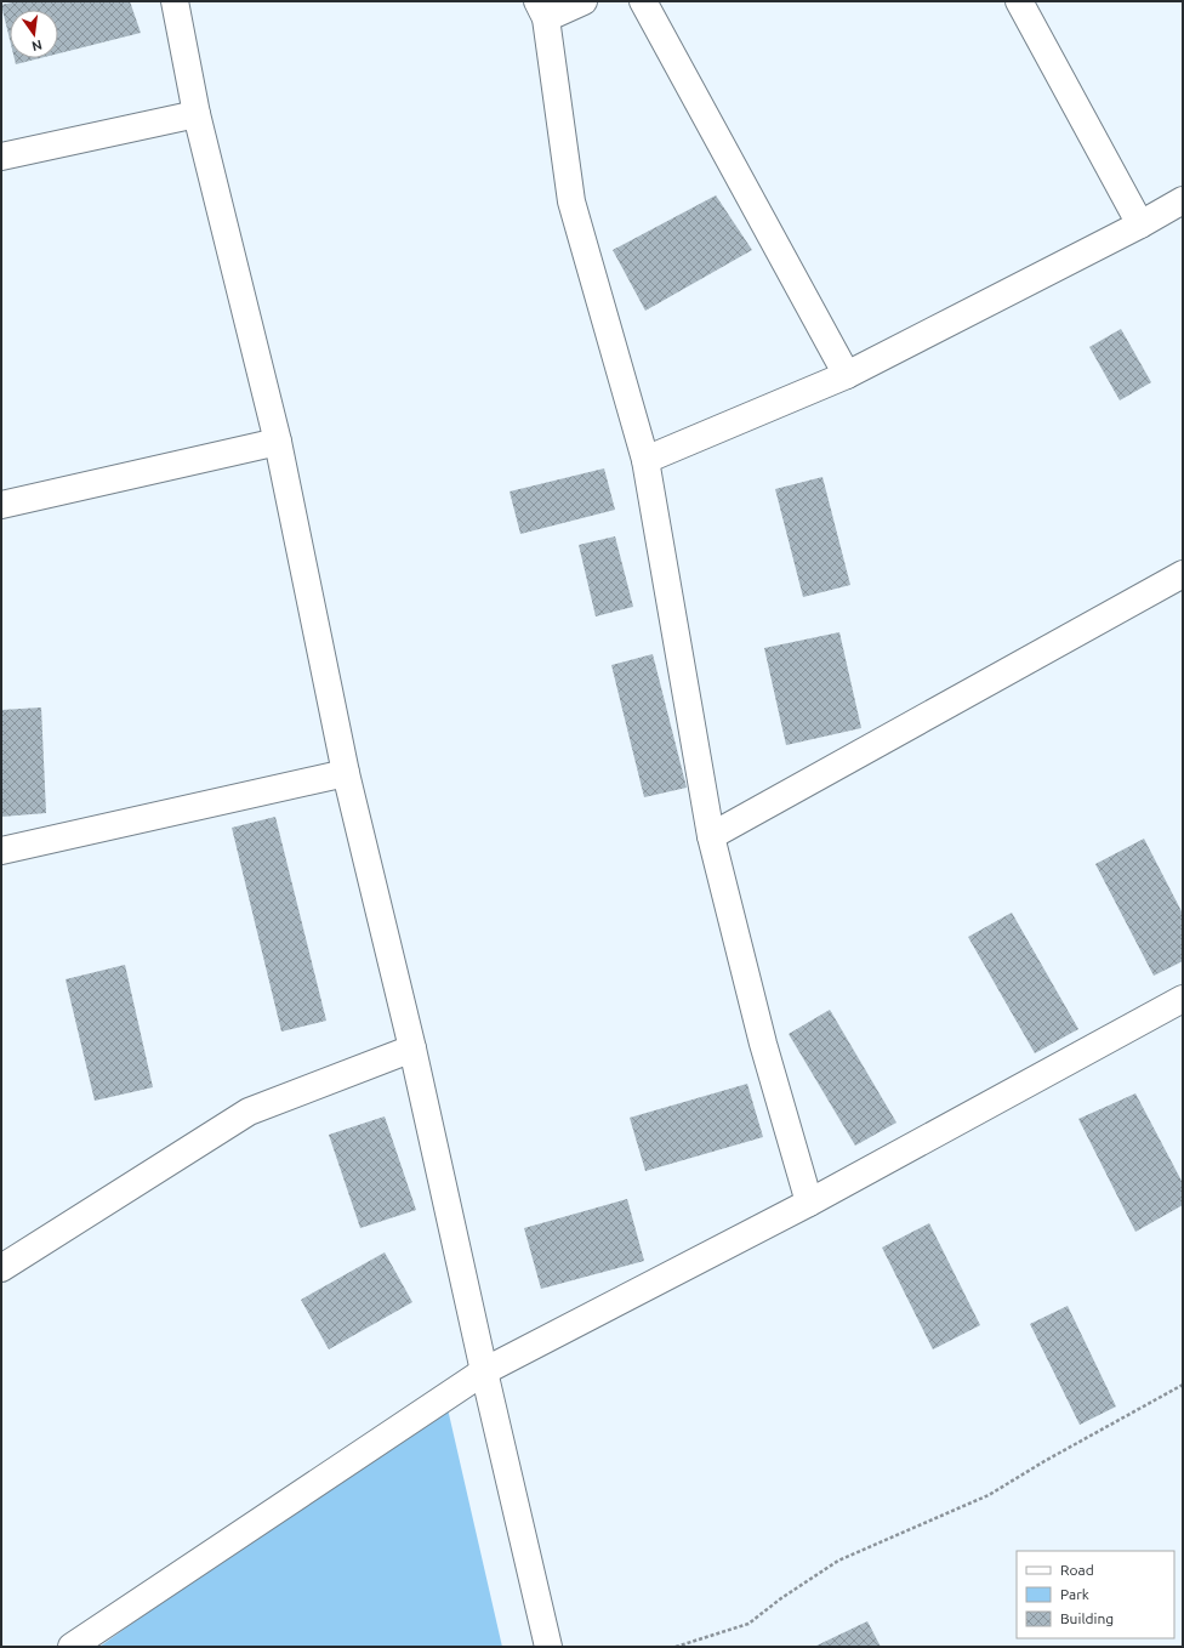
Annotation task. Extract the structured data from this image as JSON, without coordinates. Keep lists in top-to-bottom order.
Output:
{
  "legend": ["Road", "Park", "Building"],
  "north": "bottom"
}
